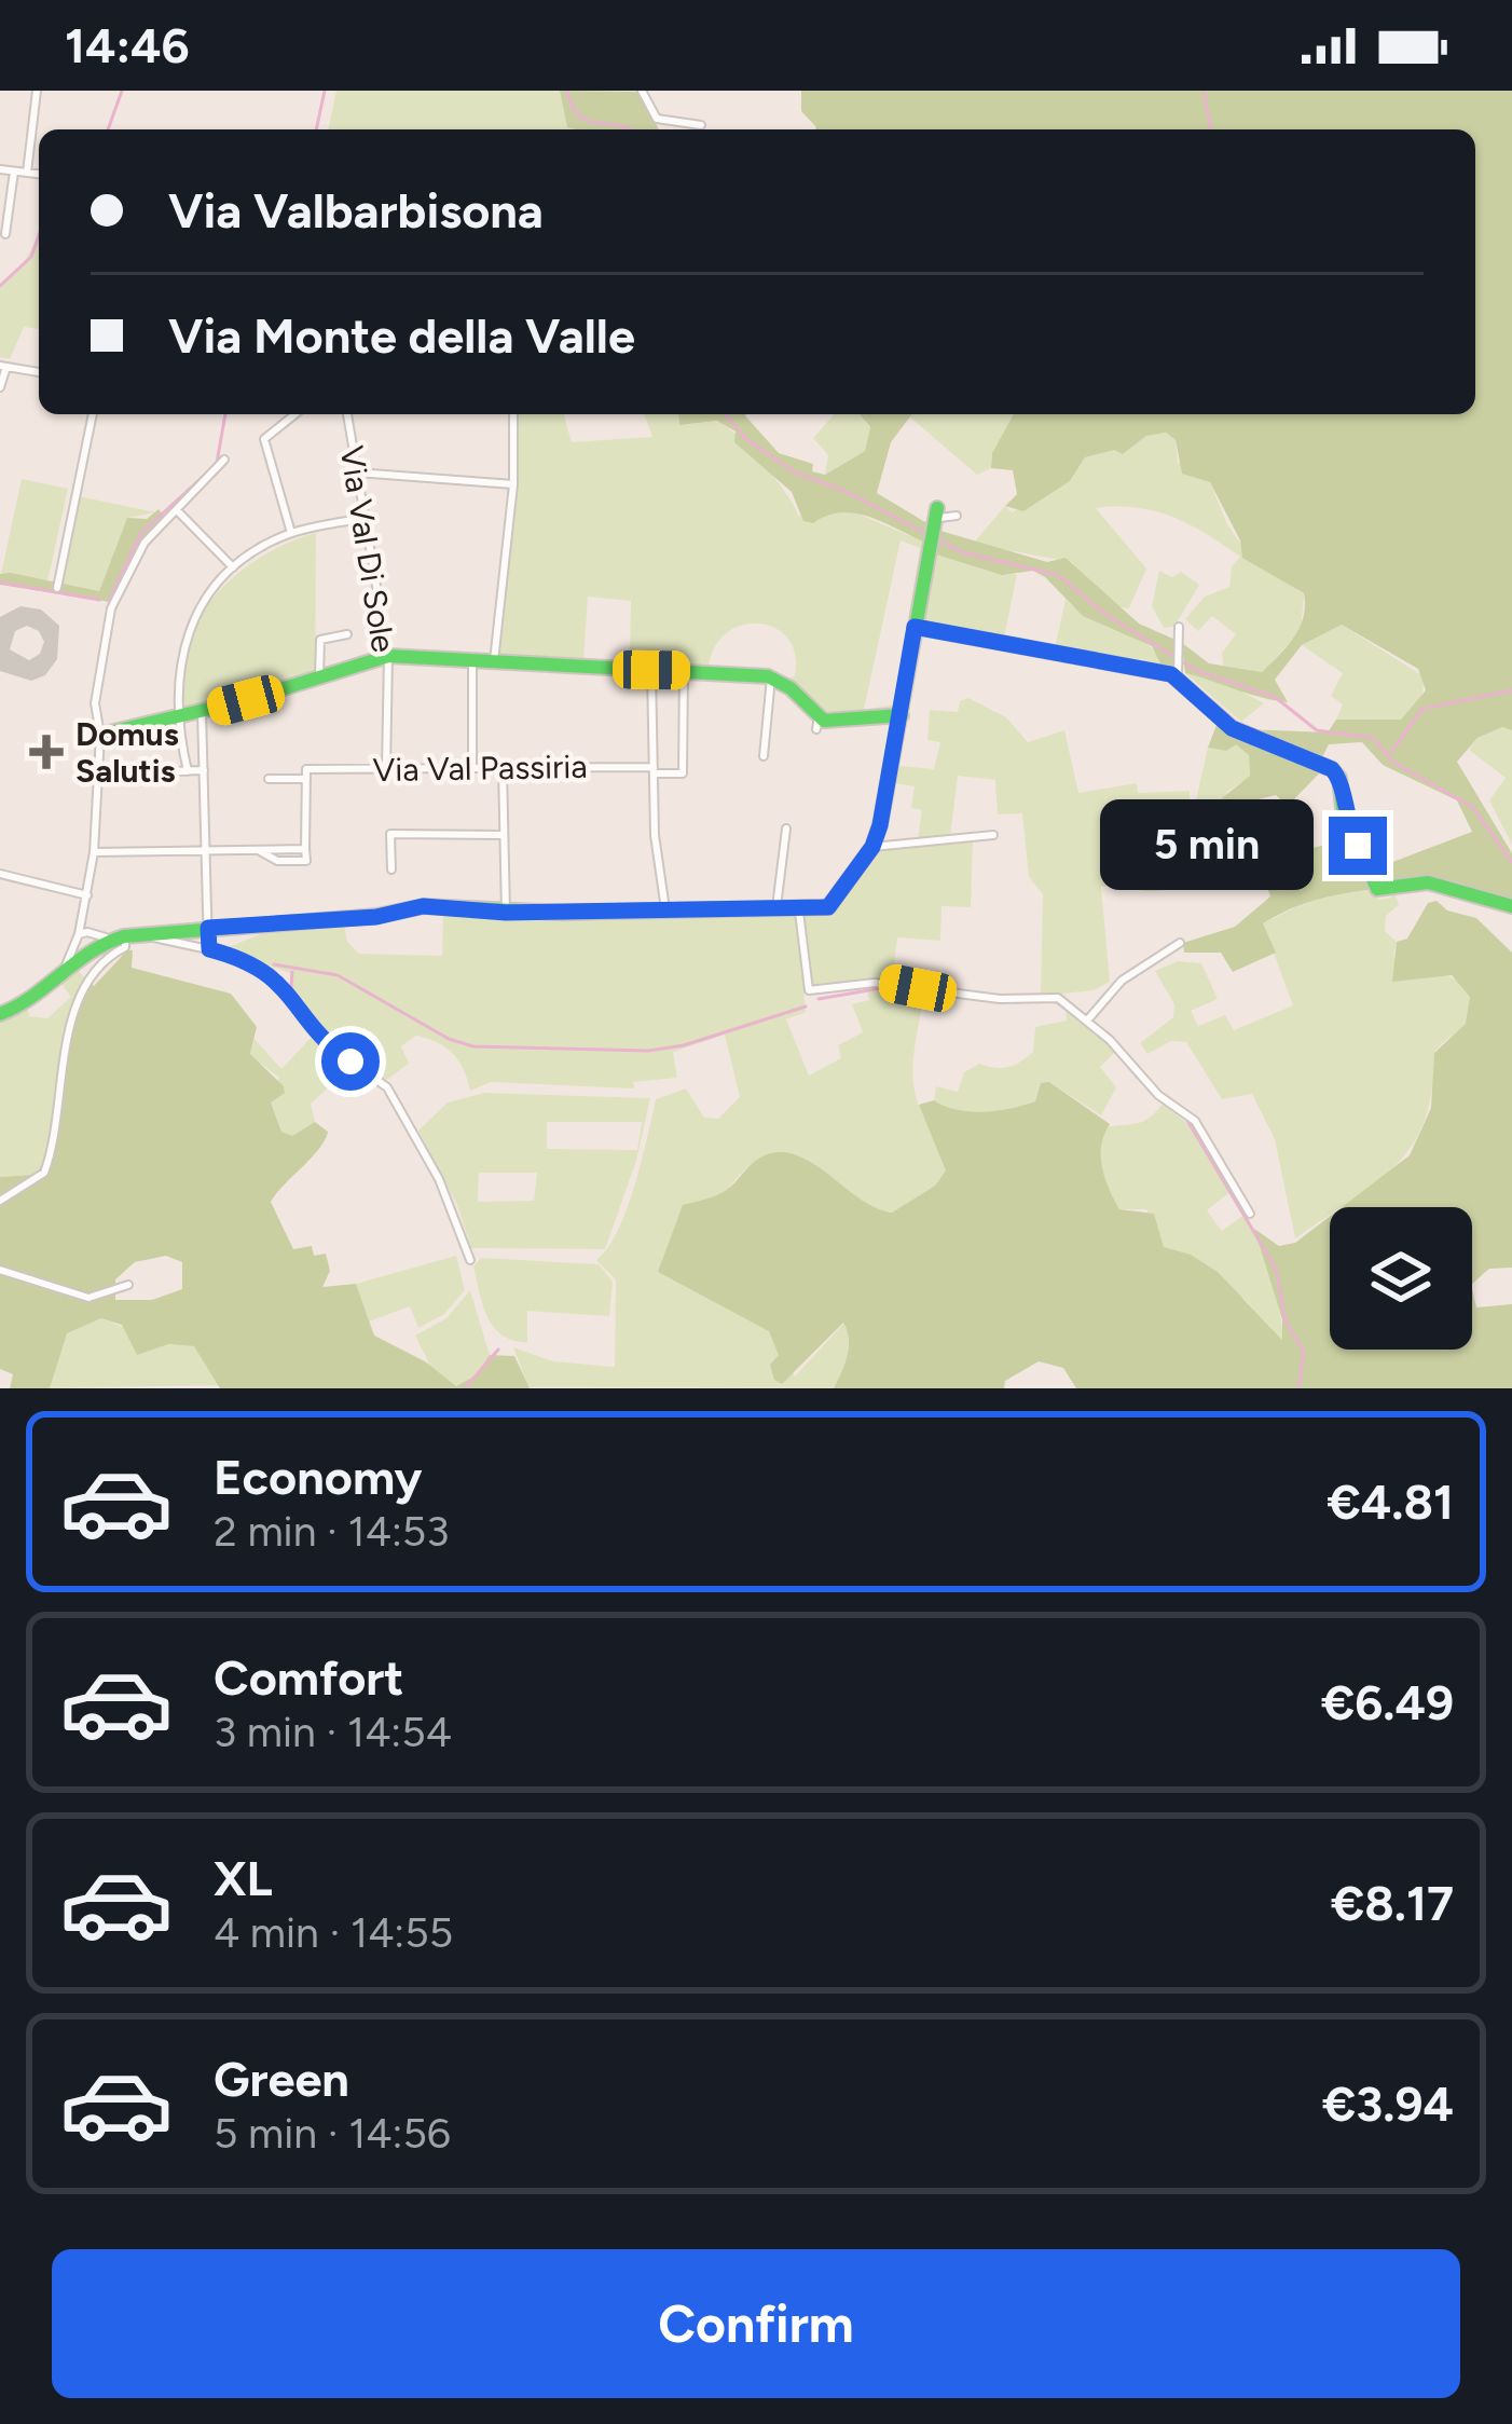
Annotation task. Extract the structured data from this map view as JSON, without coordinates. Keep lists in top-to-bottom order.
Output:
{
  "streets": {
    "street": ["Via Val Di Sole", "Via Val Passiria"]
  },
  "crossings": [
    ["Via Val Di Sole", "Via Val Passiria"]
  ],
  "places": {
    "health": ["Domus Salutis"]
  },
  "page": {
    "status": "14:46",
    "banner": ["Via Valbarbisona", "Via Monte della Valle"],
    "bubble": "5 min",
    "list": [
      {
        "name": "Economy",
        "note": "2 min · 14:53",
        "value": "€4.81"
      },
      {
        "name": "Comfort",
        "note": "3 min · 14:54",
        "value": "€6.49"
      },
      {
        "name": "XL",
        "note": "4 min · 14:55",
        "value": "€8.17"
      },
      {
        "name": "Green",
        "note": "5 min · 14:56",
        "value": "€3.94"
      }
    ],
    "buttons": "Confirm"
  }
}
